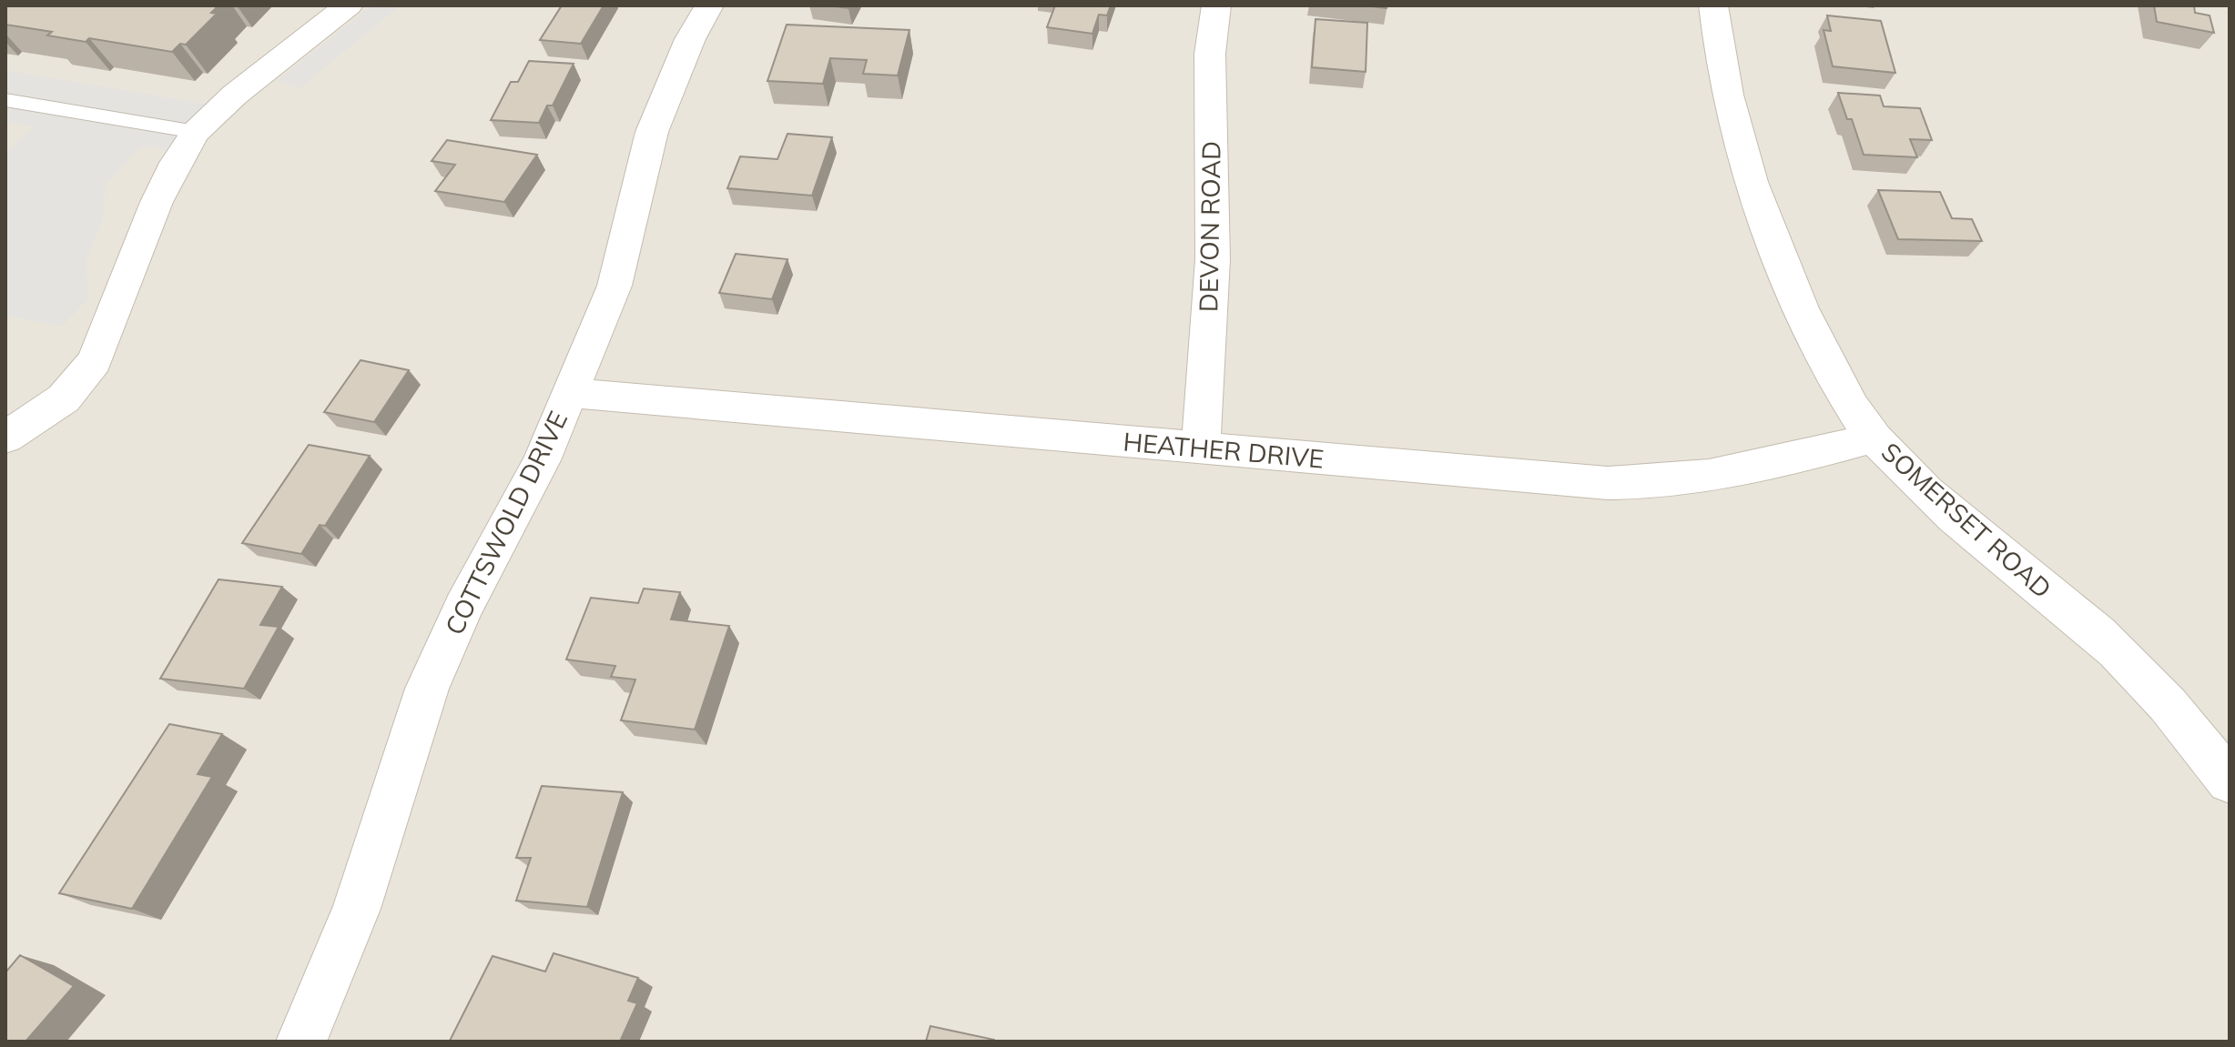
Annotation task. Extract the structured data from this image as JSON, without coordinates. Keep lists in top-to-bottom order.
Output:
{
  "streets": {
    "street": [
      "DEVON ROAD",
      "HEATHER DRIVE",
      "SOMERSET ROAD",
      "COTTSWOLD DRIVE"
    ]
  },
  "crossings": [
    ["DEVON ROAD", "HEATHER DRIVE"],
    ["HEATHER DRIVE", "SOMERSET ROAD"],
    ["HEATHER DRIVE", "COTTSWOLD DRIVE"]
  ]
}
